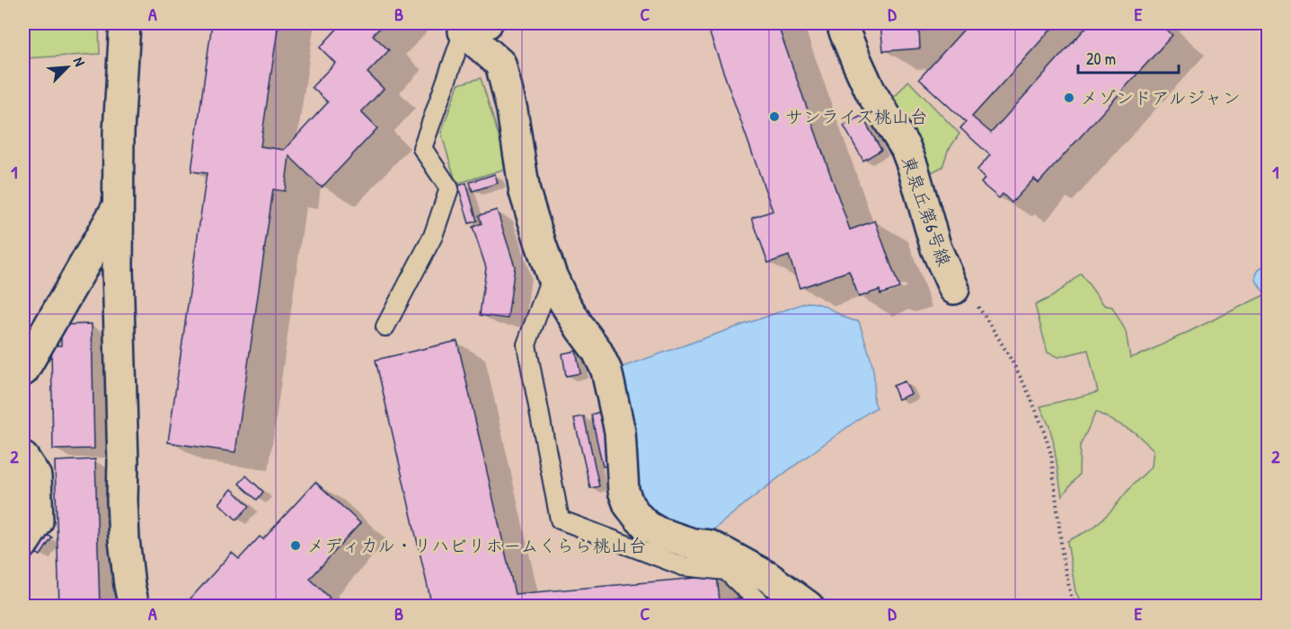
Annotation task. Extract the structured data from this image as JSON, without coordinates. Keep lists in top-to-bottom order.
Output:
{
  "streets": {
    "street": ["東泉丘第6号線"]
  },
  "places": ["メゾンドアルジャン", "サンライズ桃山台", "メディカル・リハビリホームくらら桃山台"],
  "scale_bar": "20 m",
  "north": "top right",
  "grid": {
    "columns": [
      "A",
      "B",
      "C",
      "D",
      "E"
    ],
    "rows": ["1", "2"]
  }
}
